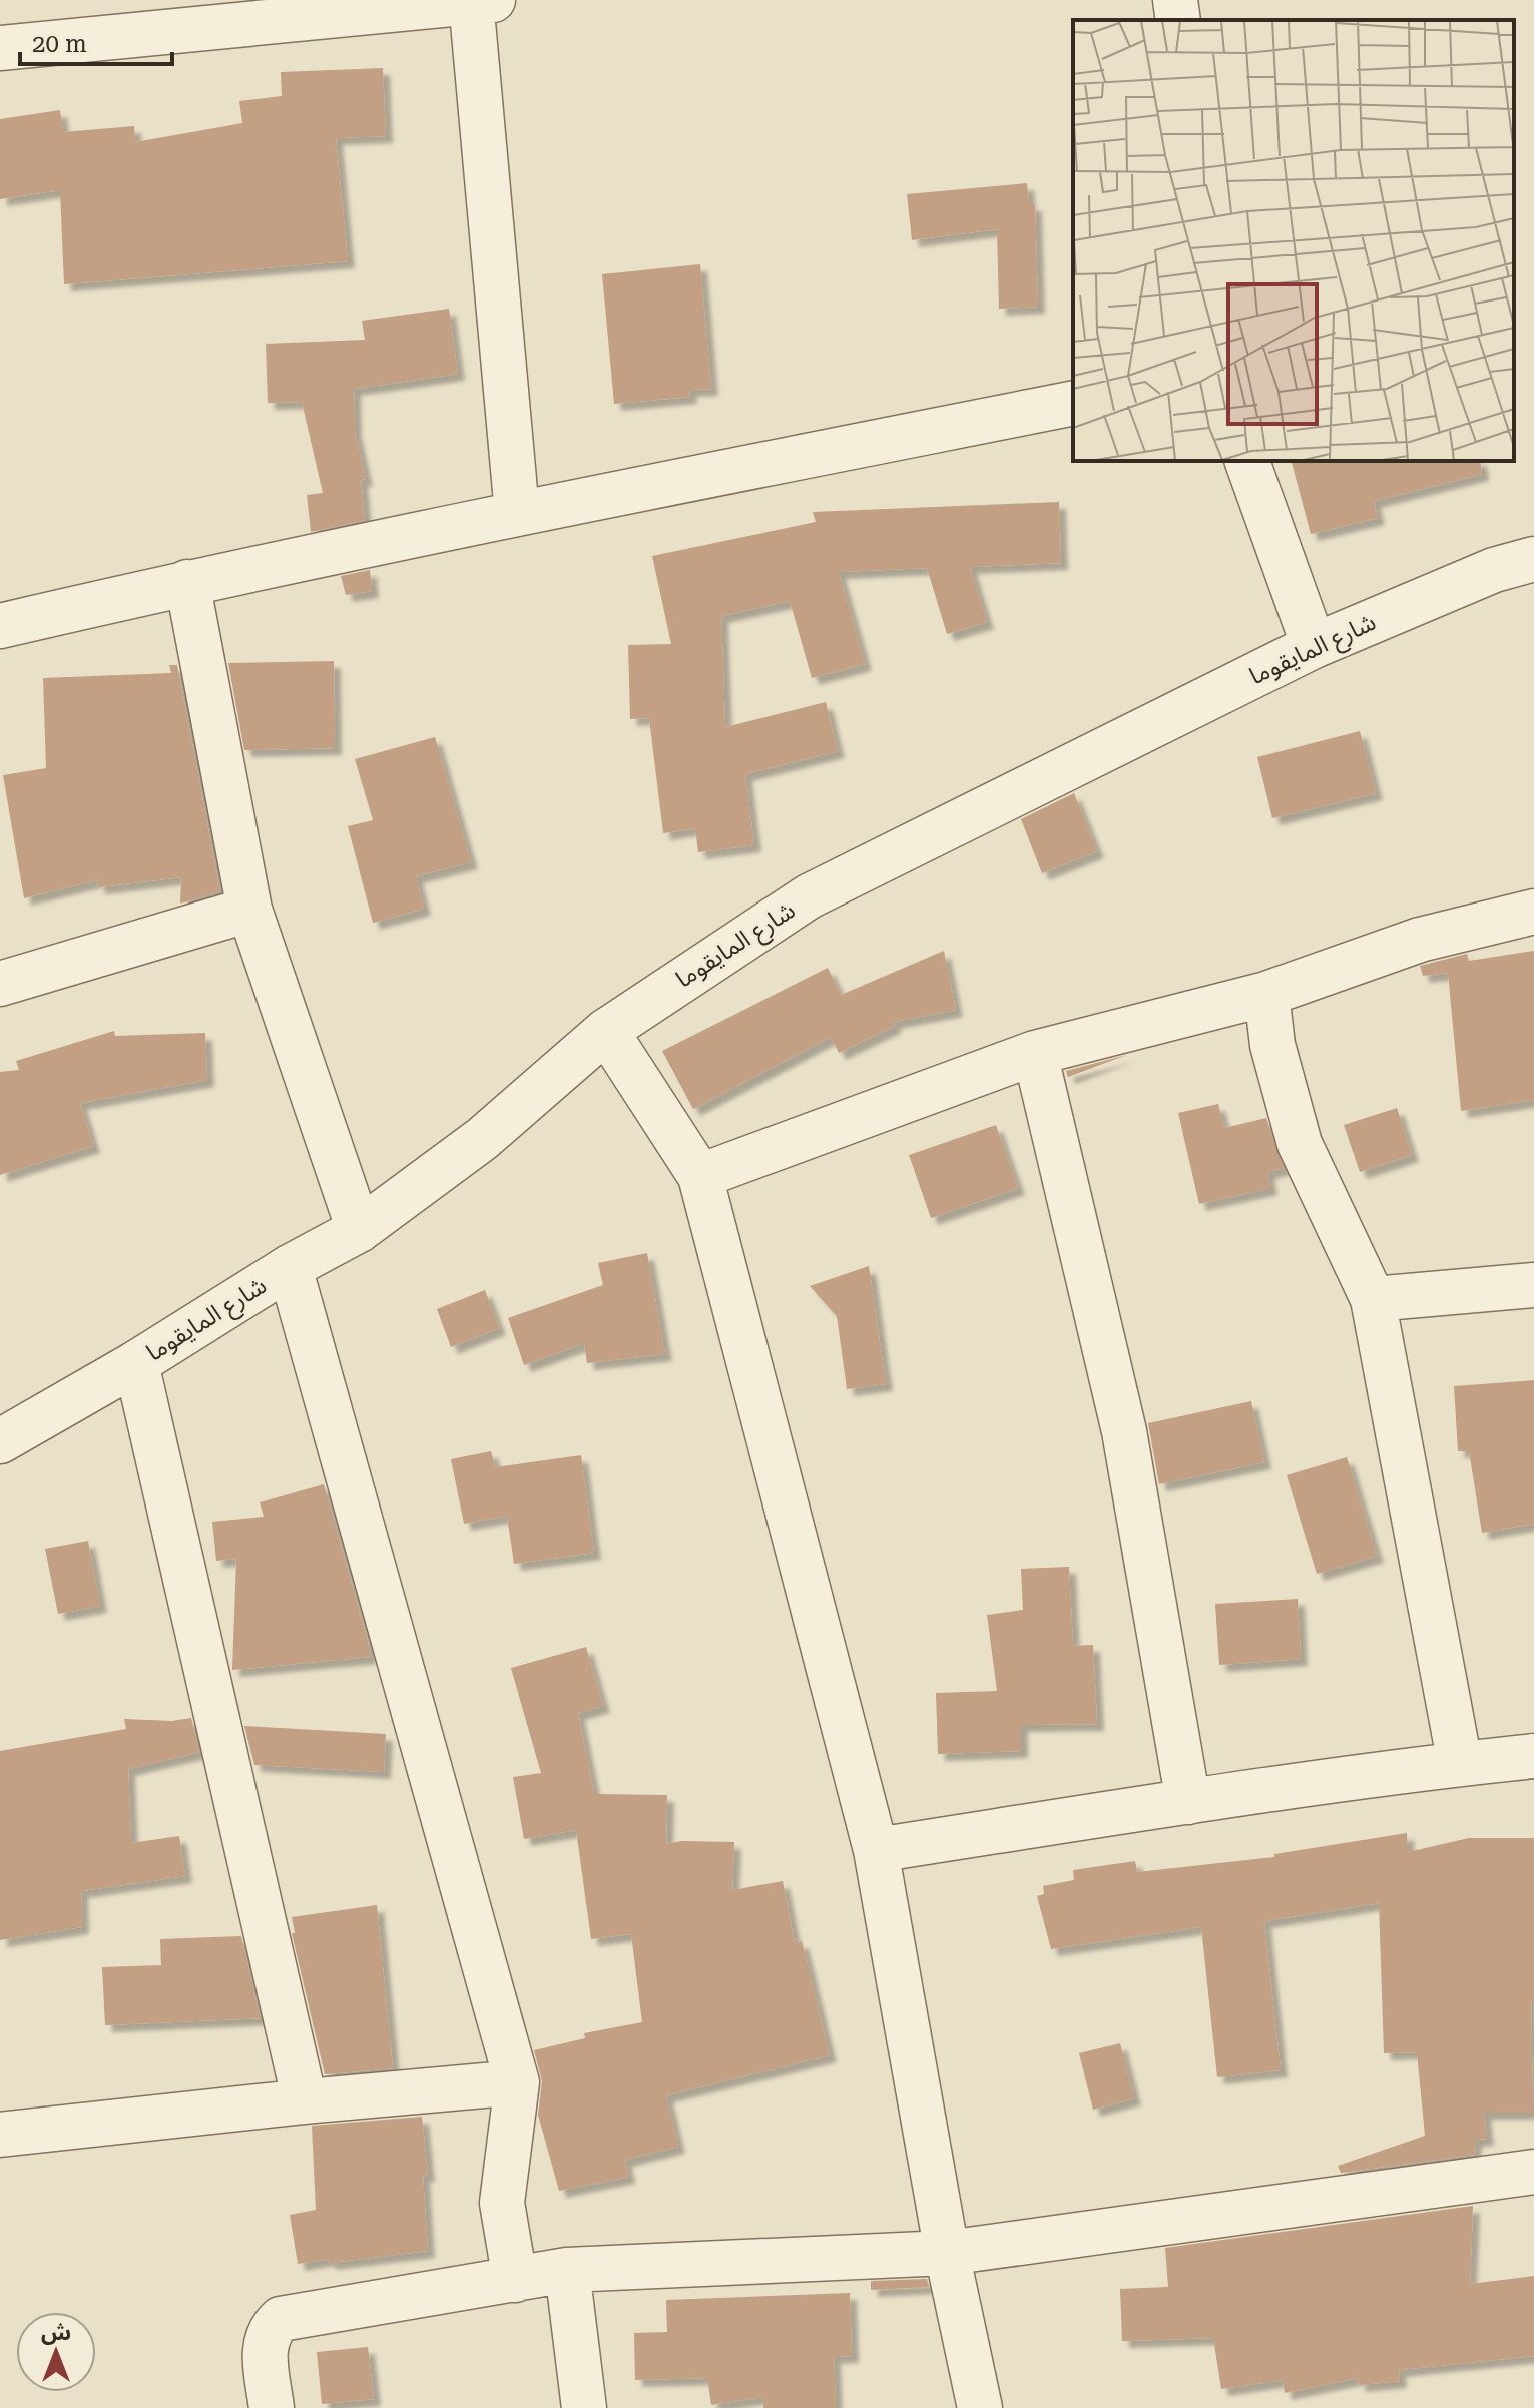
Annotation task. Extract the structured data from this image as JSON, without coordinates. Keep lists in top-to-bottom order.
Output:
{
  "streets": {
    "street": ["شارع المايقوما"]
  },
  "scale_bar": "20 m",
  "north": "top"
}
